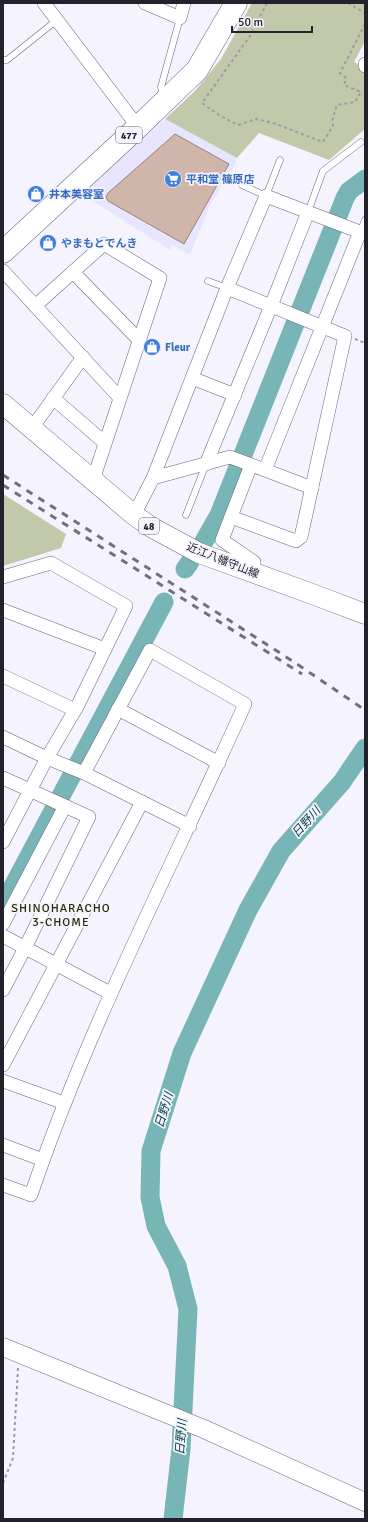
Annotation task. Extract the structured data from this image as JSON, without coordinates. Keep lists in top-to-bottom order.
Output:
{
  "streets": {
    "highway": ["477"],
    "main road": ["48", "近江八幡守山線"]
  },
  "districts": ["SHINOHARACHO 3-CHOME"],
  "water": ["日野川"],
  "places": {
    "supermarket": ["平和堂 篠原店"],
    "shop": ["井本美容室", "やまもとでんき", "Fleur"]
  },
  "scale_bar": "50 m"
}
